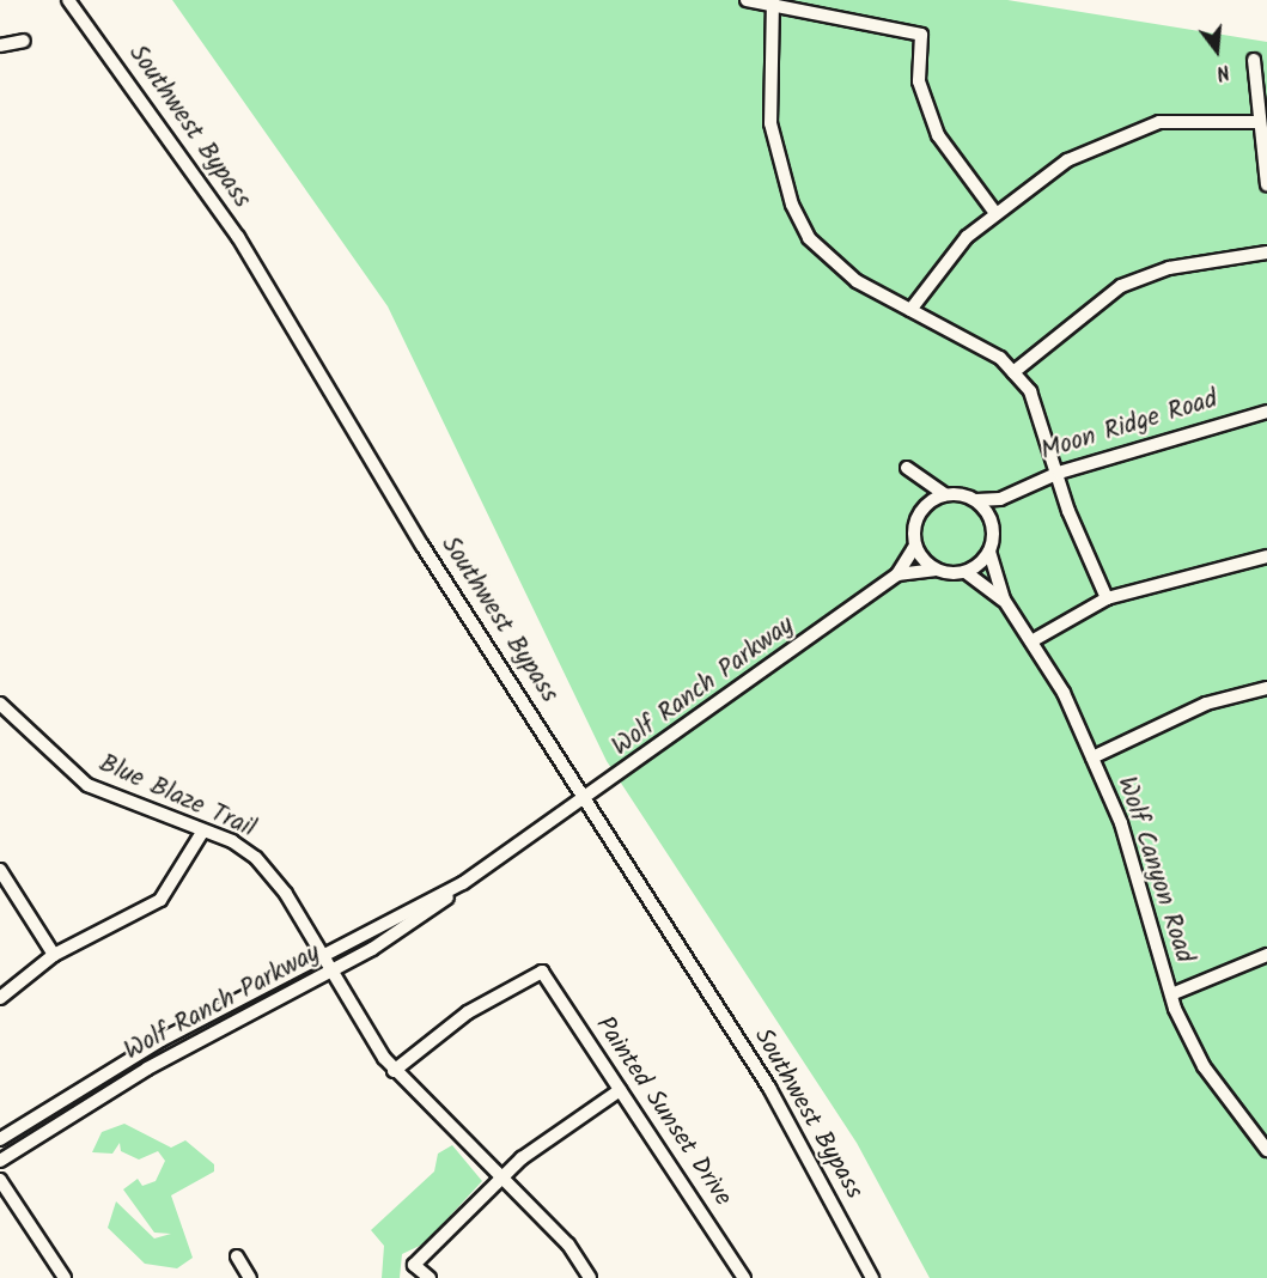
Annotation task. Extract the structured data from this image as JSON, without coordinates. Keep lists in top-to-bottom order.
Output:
{
  "streets": {
    "street": [
      "Southwest Bypass",
      "Moon Ridge Road",
      "Wolf Ranch Parkway",
      "Blue Blaze Trail",
      "Wolf Canyon Road",
      "Painted Sunset Drive"
    ]
  },
  "crossings": [
    ["Southwest Bypass", "Wolf Ranch Parkway"],
    ["Moon Ridge Road", "Wolf Ranch Parkway"],
    ["Moon Ridge Road", "Wolf Canyon Road"],
    ["Wolf Ranch Parkway", "Blue Blaze Trail"],
    ["Wolf Ranch Parkway", "Wolf Canyon Road"],
    ["Blue Blaze Trail", "Painted Sunset Drive"]
  ],
  "north": "bottom"
}
